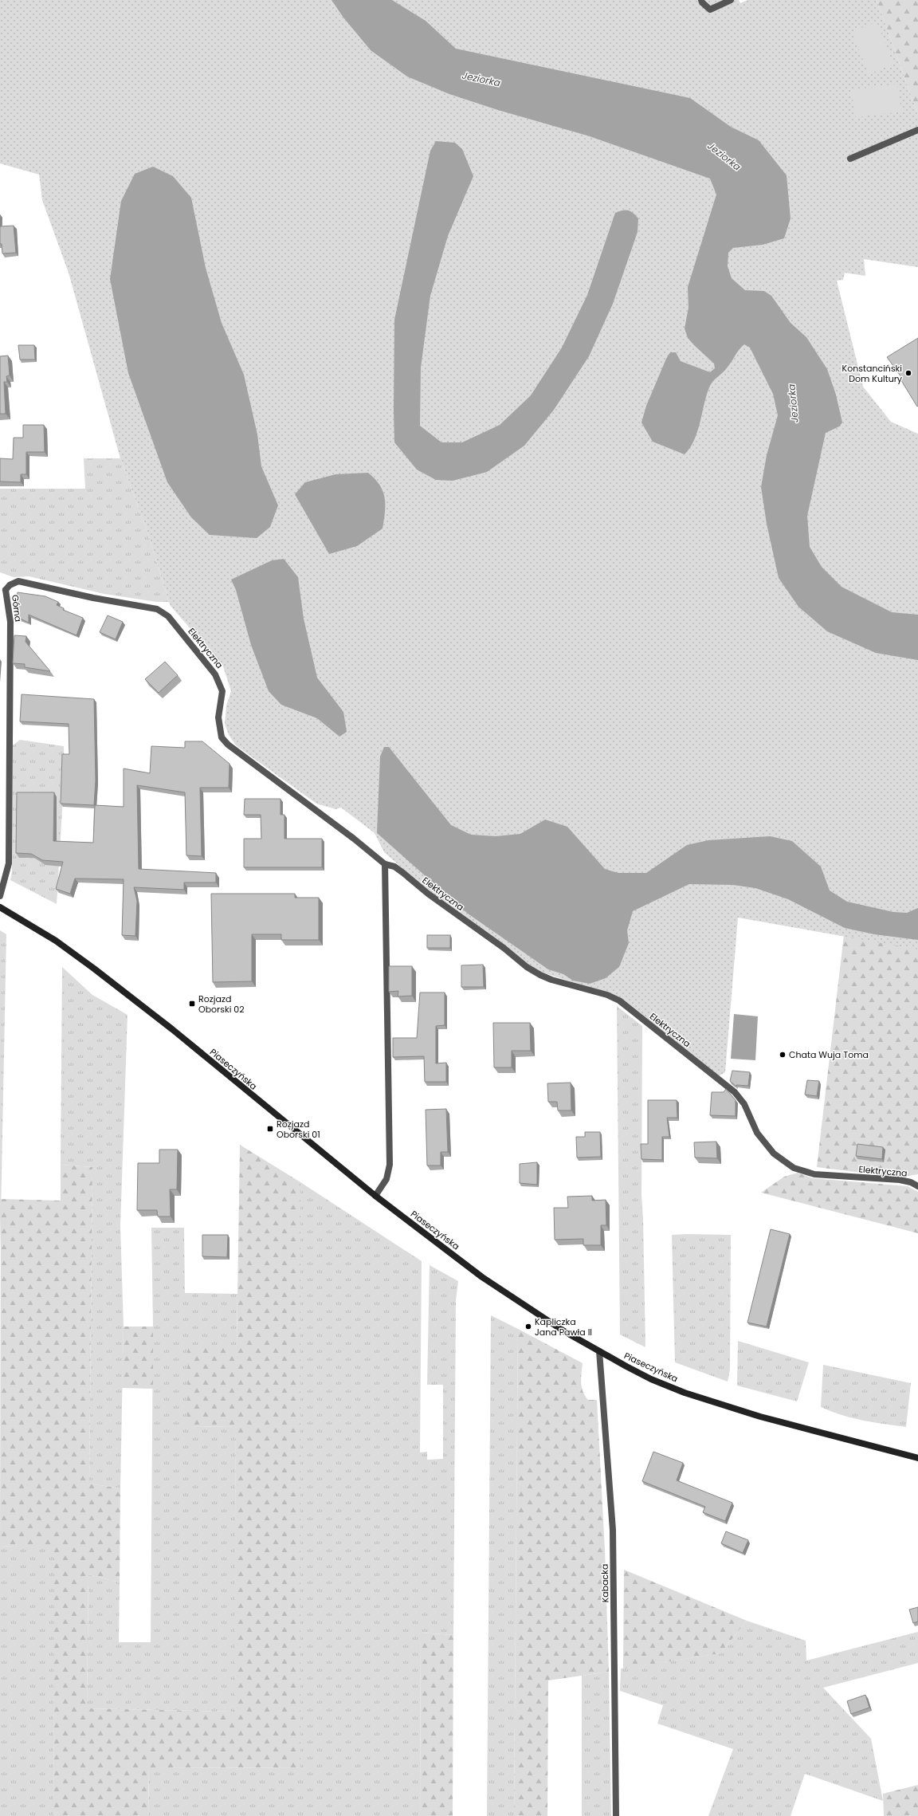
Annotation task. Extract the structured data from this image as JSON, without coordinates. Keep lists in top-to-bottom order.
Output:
{
  "streets": {
    "main road": ["Piaseczyńska"],
    "street": ["Górna", "Elektryczna", "Kabacka"]
  },
  "crossings": [
    ["Górna", "Elektryczna"],
    ["Piaseczyńska", "Kabacka"]
  ],
  "water": ["Jeziorka"],
  "places": {
    "other": ["Konstanciński Dom Kultury", "Chata Wuja Toma", "Kapliczka Jana Pawła II"],
    "transit": ["Rozjazd Oborski 02", "Rozjazd Oborski 01"]
  }
}
